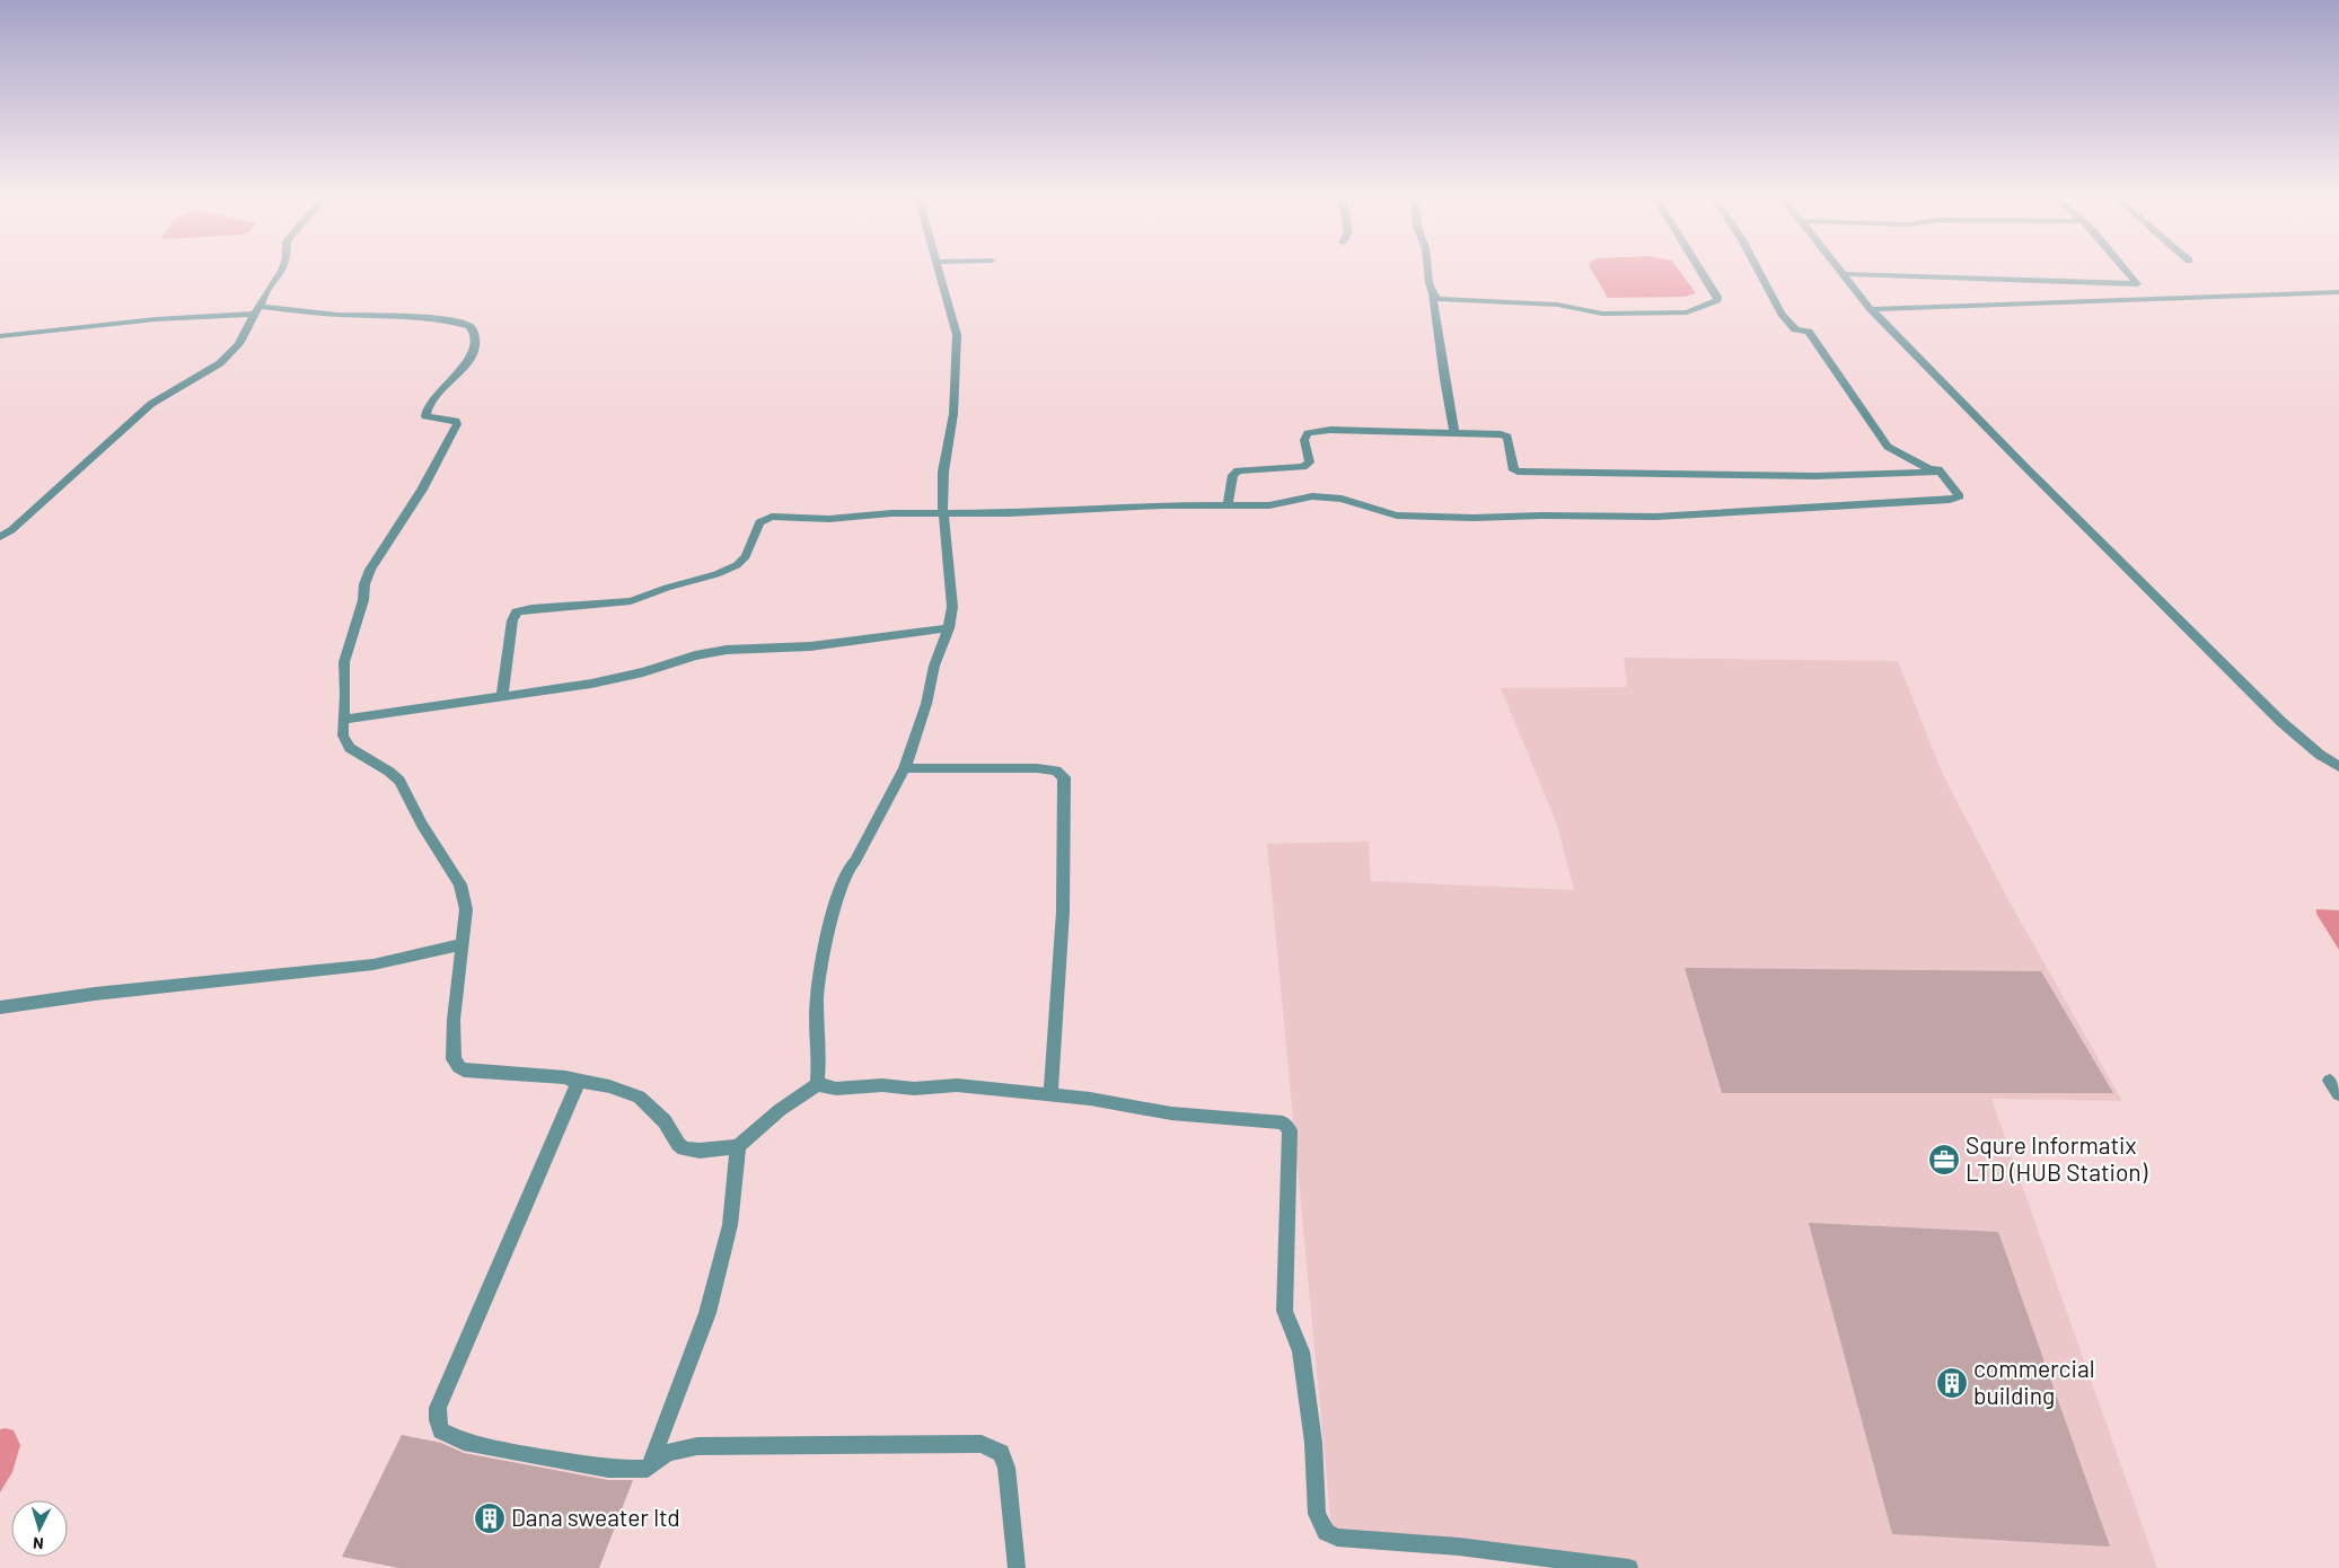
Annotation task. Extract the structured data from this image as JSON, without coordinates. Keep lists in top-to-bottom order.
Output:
{
  "places": {
    "office": ["Squre Informatix LTD (HUB Station)"],
    "building": ["commercial building", "Dana sweater ltd"]
  },
  "north": "bottom"
}
